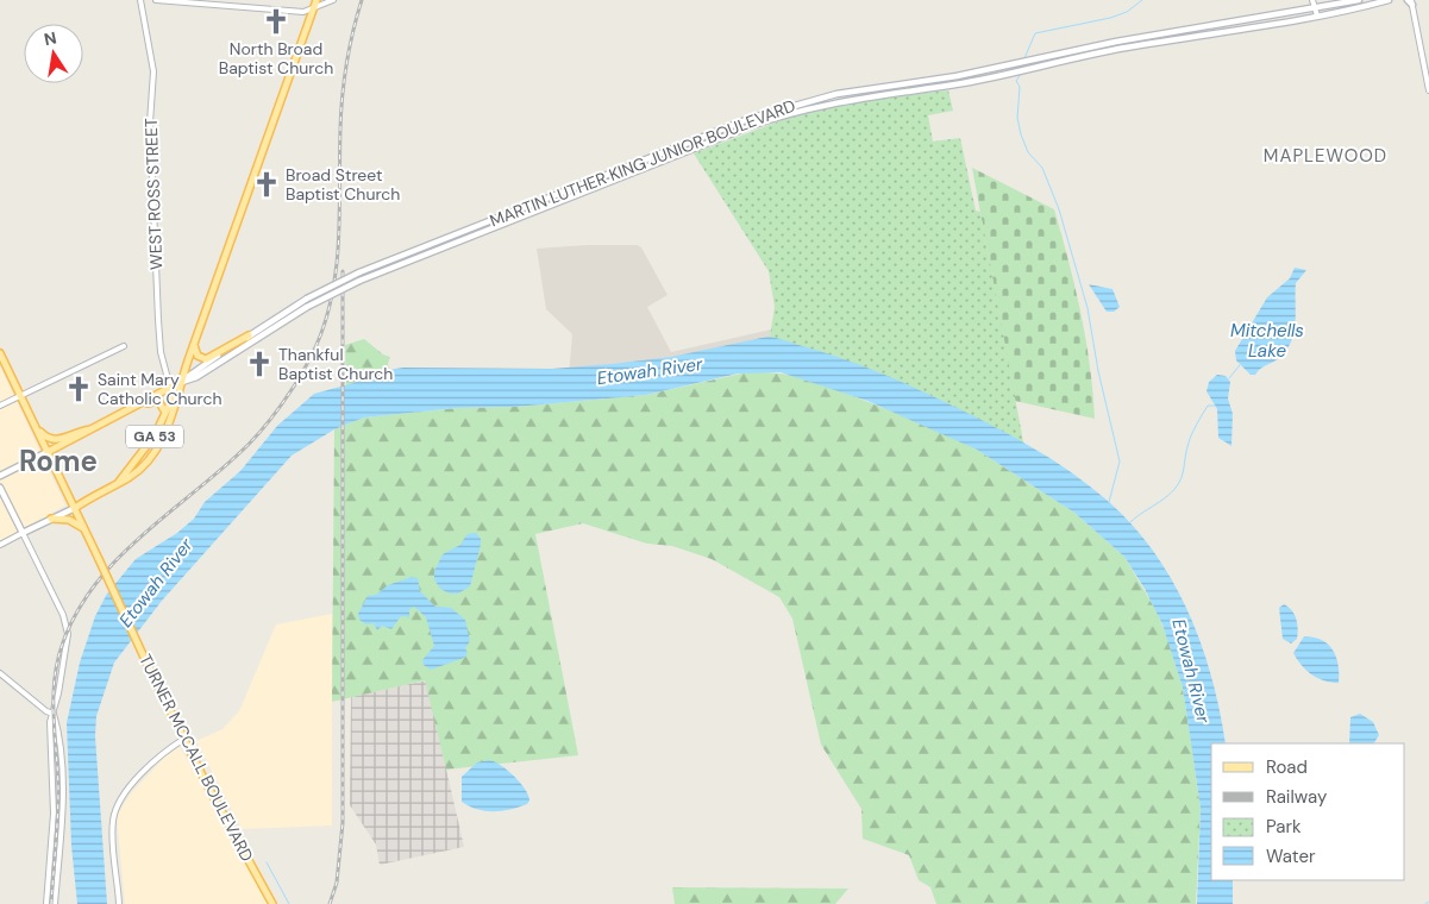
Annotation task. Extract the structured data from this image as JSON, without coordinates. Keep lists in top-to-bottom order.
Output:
{
  "streets": {
    "main road": ["MARTIN LUTHER KING JUNIOR BOULEVARD", "GA 53", "TURNER MCCALL BOULEVARD"],
    "street": ["WEST ROSS STREET"]
  },
  "crossings": [
    ["MARTIN LUTHER KING JUNIOR BOULEVARD", "GA 53"],
    ["GA 53", "TURNER MCCALL BOULEVARD"]
  ],
  "districts": ["MAPLEWOOD", "Rome"],
  "water": ["Mitchells Lake", "Etowah River"],
  "places": {
    "church": [
      "North Broad Baptist Church",
      "Broad Street Baptist Church",
      "Thankful Baptist Church",
      "Saint Mary Catholic Church"
    ]
  },
  "legend": [
    "Road",
    "Railway",
    "Park",
    "Water"
  ],
  "north": "top"
}
